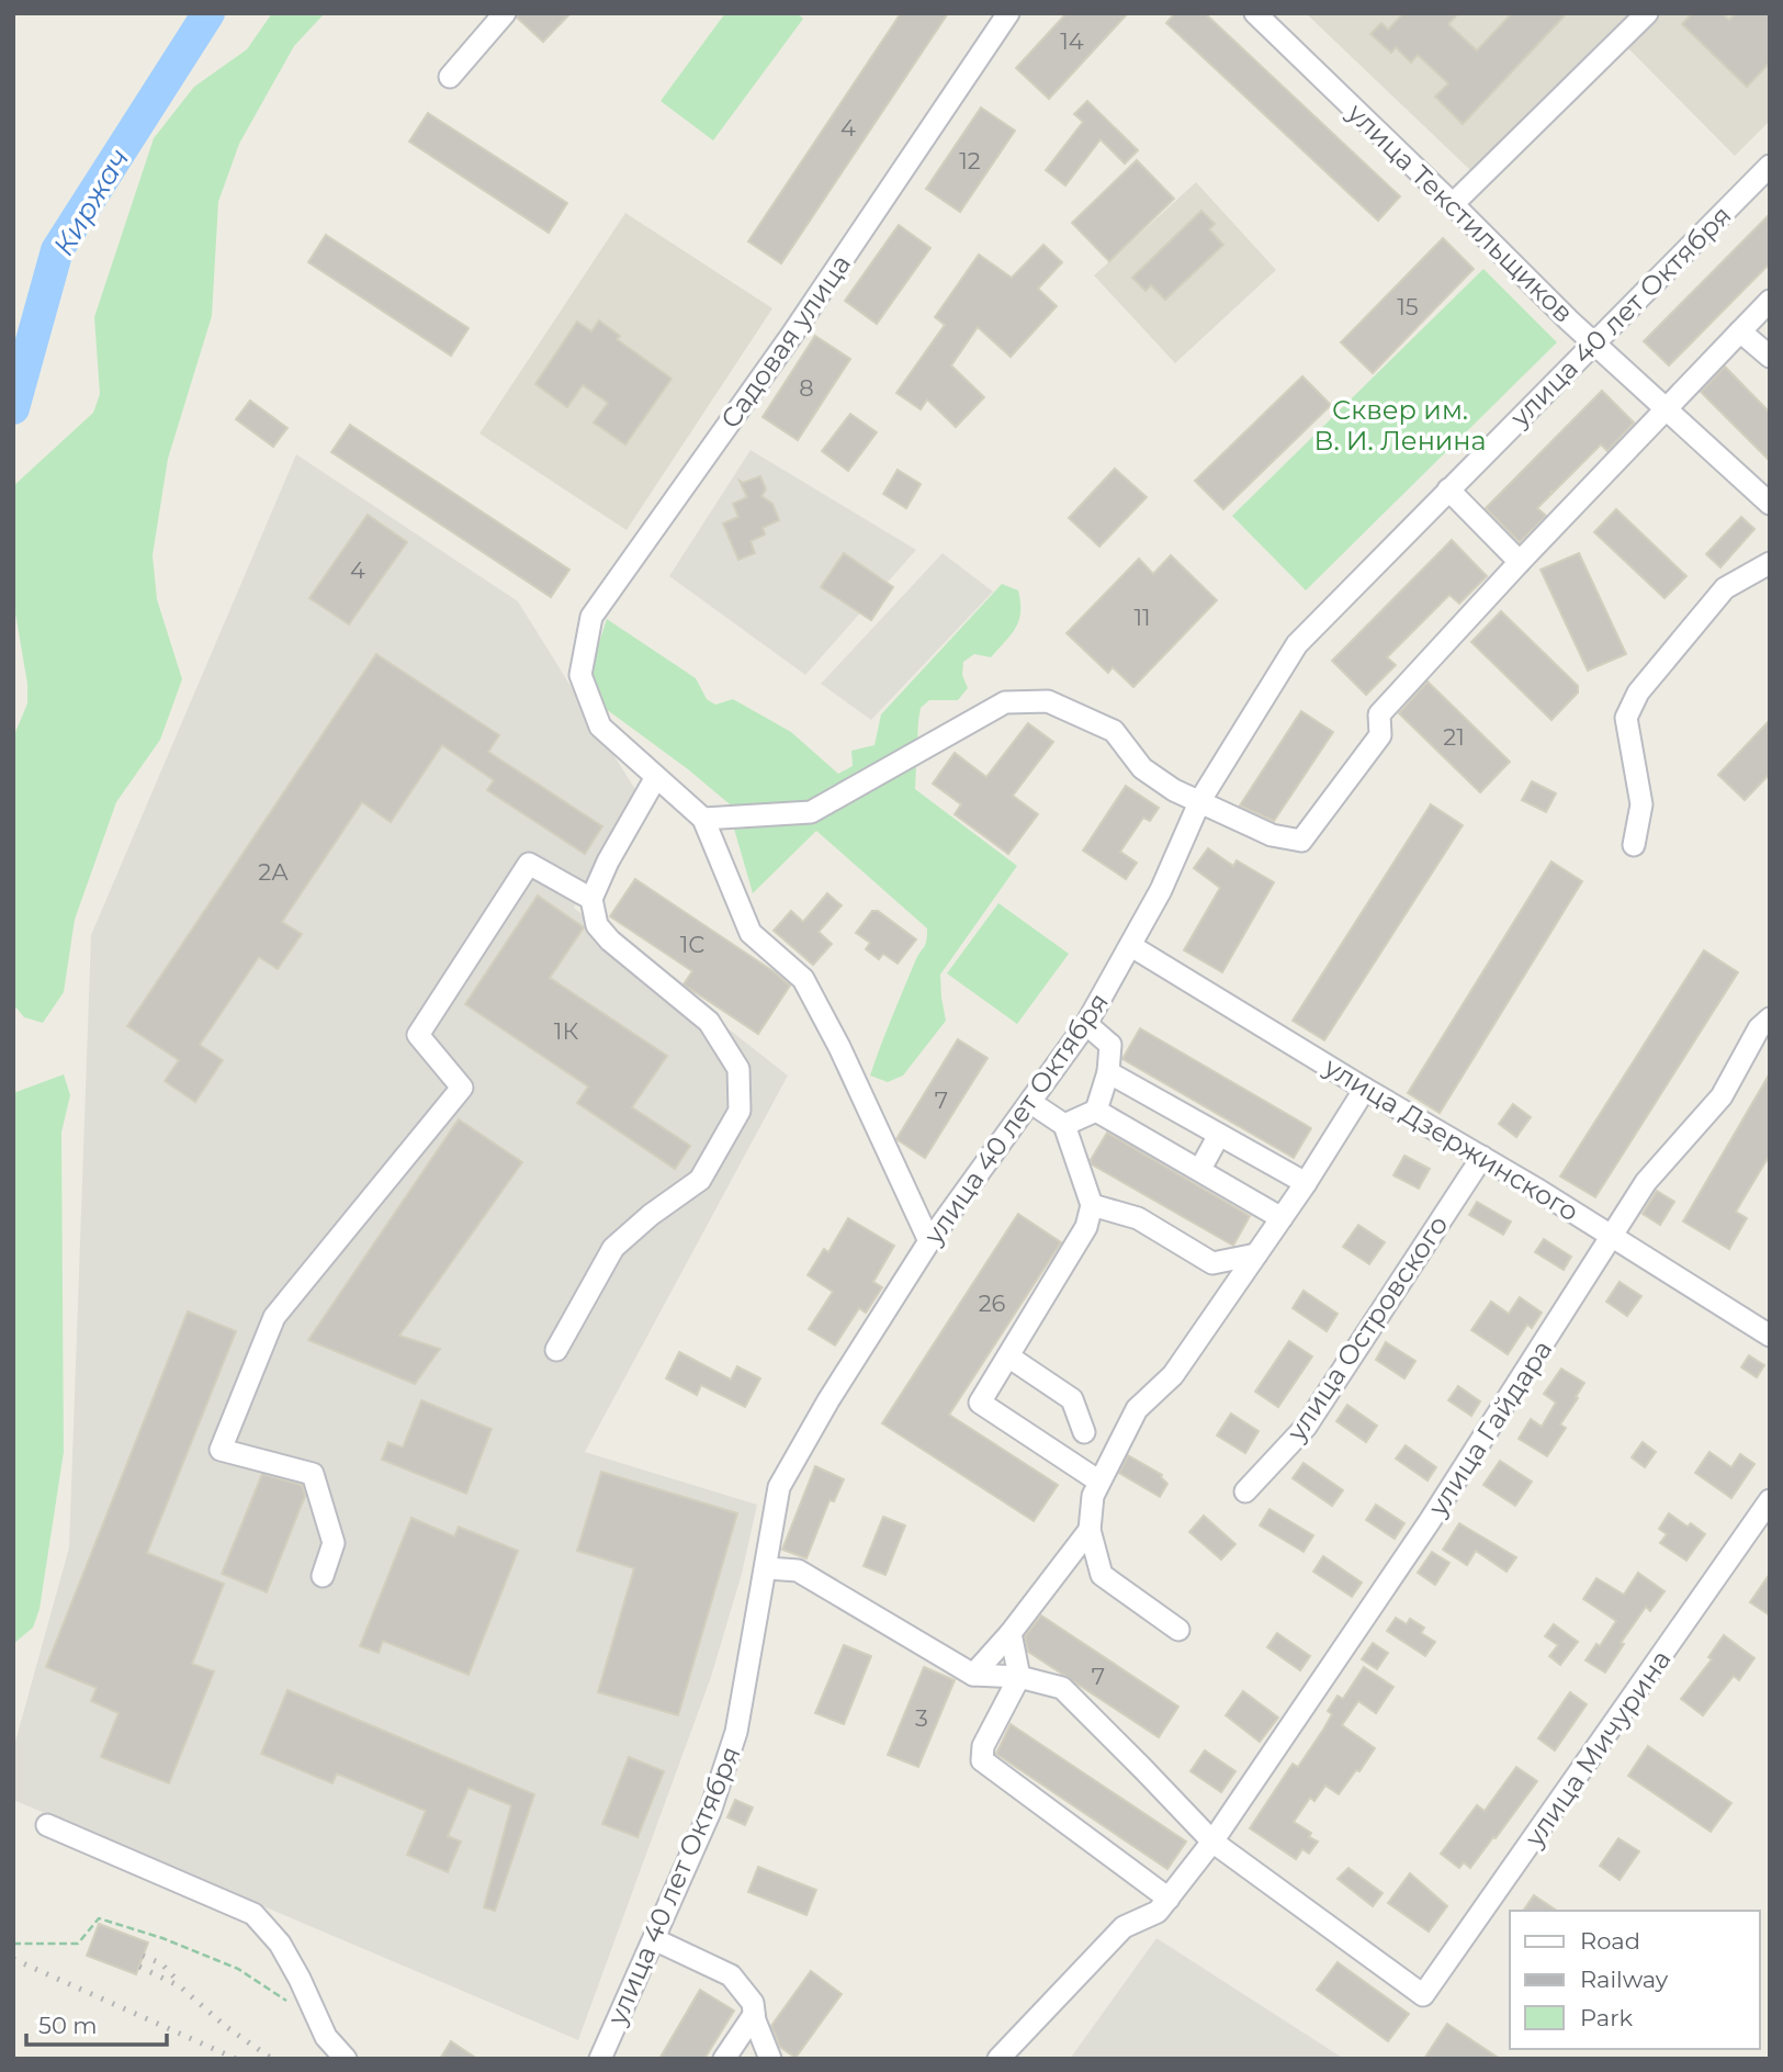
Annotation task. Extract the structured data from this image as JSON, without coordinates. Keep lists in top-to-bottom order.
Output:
{
  "streets": {
    "street": [
      "улица Текстильщиков",
      "улица 40 лет Октября",
      "Садовая улица",
      "улица Дзержинского",
      "улица Островского",
      "улица Гайдара",
      "улица Мичурина"
    ]
  },
  "crossings": [
    ["улица Текстильщиков", "улица 40 лет Октября"],
    ["улица 40 лет Октября", "улица Дзержинского"],
    ["улица Дзержинского", "улица Островского"],
    ["улица Дзержинского", "улица Гайдара"],
    ["улица Гайдара", "улица Мичурина"]
  ],
  "water": ["Киржач"],
  "parks": ["Сквер им. В. И. Ленина"],
  "house_numbers": [
    "14",
    "4",
    "12",
    "15",
    "8",
    "4",
    "11",
    "21",
    "2А",
    "1С",
    "1К",
    "7",
    "26",
    "7",
    "3"
  ],
  "legend": ["Road", "Railway", "Park"],
  "scale_bar": "50 m"
}
